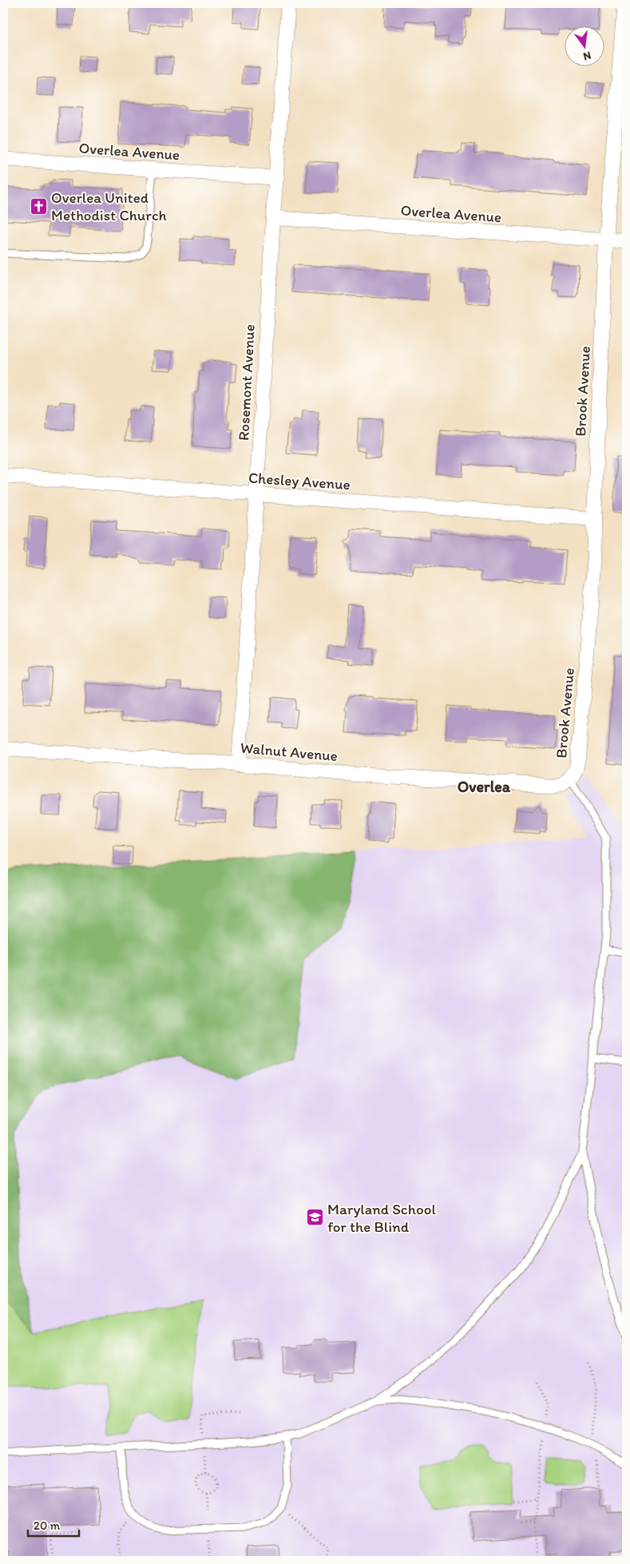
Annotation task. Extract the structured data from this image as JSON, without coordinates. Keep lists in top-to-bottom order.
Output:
{
  "streets": {
    "street": [
      "Overlea Avenue",
      "Rosemont Avenue",
      "Brook Avenue",
      "Chesley Avenue",
      "Walnut Avenue"
    ]
  },
  "crossings": [
    ["Overlea Avenue", "Rosemont Avenue"],
    ["Overlea Avenue", "Brook Avenue"],
    ["Rosemont Avenue", "Chesley Avenue"],
    ["Rosemont Avenue", "Walnut Avenue"],
    ["Brook Avenue", "Chesley Avenue"],
    ["Brook Avenue", "Walnut Avenue"]
  ],
  "districts": ["Overlea"],
  "places": {
    "church": ["Overlea United Methodist Church"],
    "school or university": ["Maryland School for the Blind"]
  },
  "scale_bar": "20 m",
  "north": "bottom"
}
